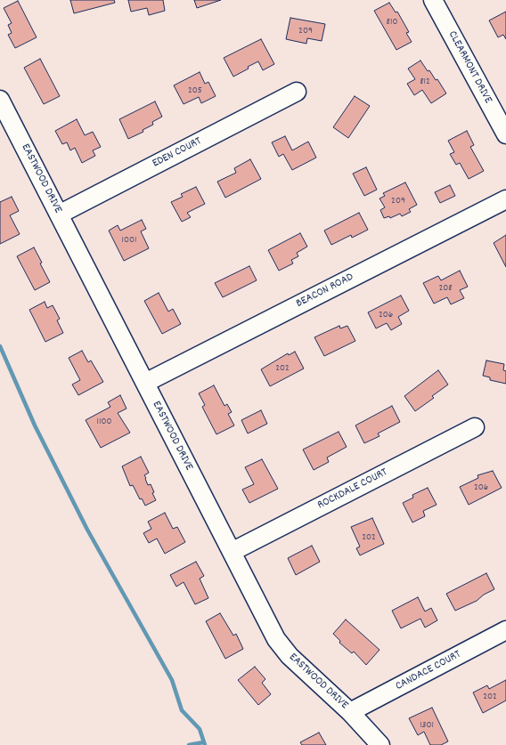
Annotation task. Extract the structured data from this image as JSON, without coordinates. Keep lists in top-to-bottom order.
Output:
{
  "streets": {
    "street": [
      "CLEARMONT DRIVE",
      "EDEN COURT",
      "EASTWOOD DRIVE",
      "BEACON ROAD",
      "ROCKDALE COURT",
      "CANDACE COURT"
    ]
  },
  "crossings": [
    ["EDEN COURT", "EASTWOOD DRIVE"],
    ["EASTWOOD DRIVE", "BEACON ROAD"],
    ["EASTWOOD DRIVE", "ROCKDALE COURT"],
    ["EASTWOOD DRIVE", "CANDACE COURT"]
  ],
  "house_numbers": [
    "810",
    "209",
    "812",
    "205",
    "209",
    "1001",
    "208",
    "206",
    "202",
    "1100",
    "206",
    "202",
    "202",
    "1301"
  ]
}
